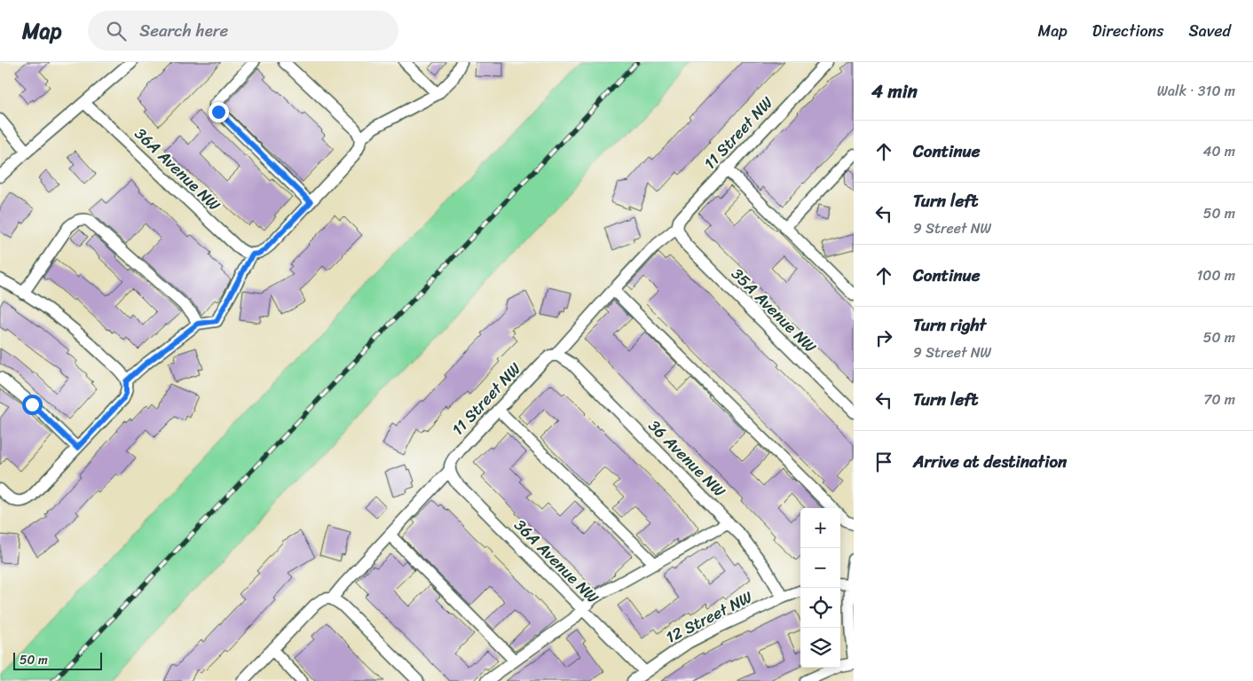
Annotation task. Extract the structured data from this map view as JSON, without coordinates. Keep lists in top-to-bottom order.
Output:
{
  "streets": {
    "street": [
      "11 Street NW",
      "36A Avenue NW",
      "35A Avenue NW",
      "36 Avenue NW",
      "12 Street NW"
    ]
  },
  "crossings": [
    ["11 Street NW", "36A Avenue NW"],
    ["11 Street NW", "35A Avenue NW"],
    ["11 Street NW", "36 Avenue NW"],
    ["36A Avenue NW", "12 Street NW"],
    ["36 Avenue NW", "12 Street NW"]
  ],
  "scale_bar": "50 m",
  "page": {
    "header": "Map",
    "search": "Search here",
    "nav": ["Map", "Directions", "Saved"],
    "heading": ["4 min", "Walk · 310 m"],
    "list": [
      ["Continue", "40 m"],
      ["Turn left", "9 Street NW", "50 m"],
      ["Continue", "100 m"],
      ["Turn right", "9 Street NW", "50 m"],
      ["Turn left", "70 m"],
      "Arrive at destination"
    ],
    "map_buttons": ["+", "−"],
    "scale": "50 m"
  }
}
